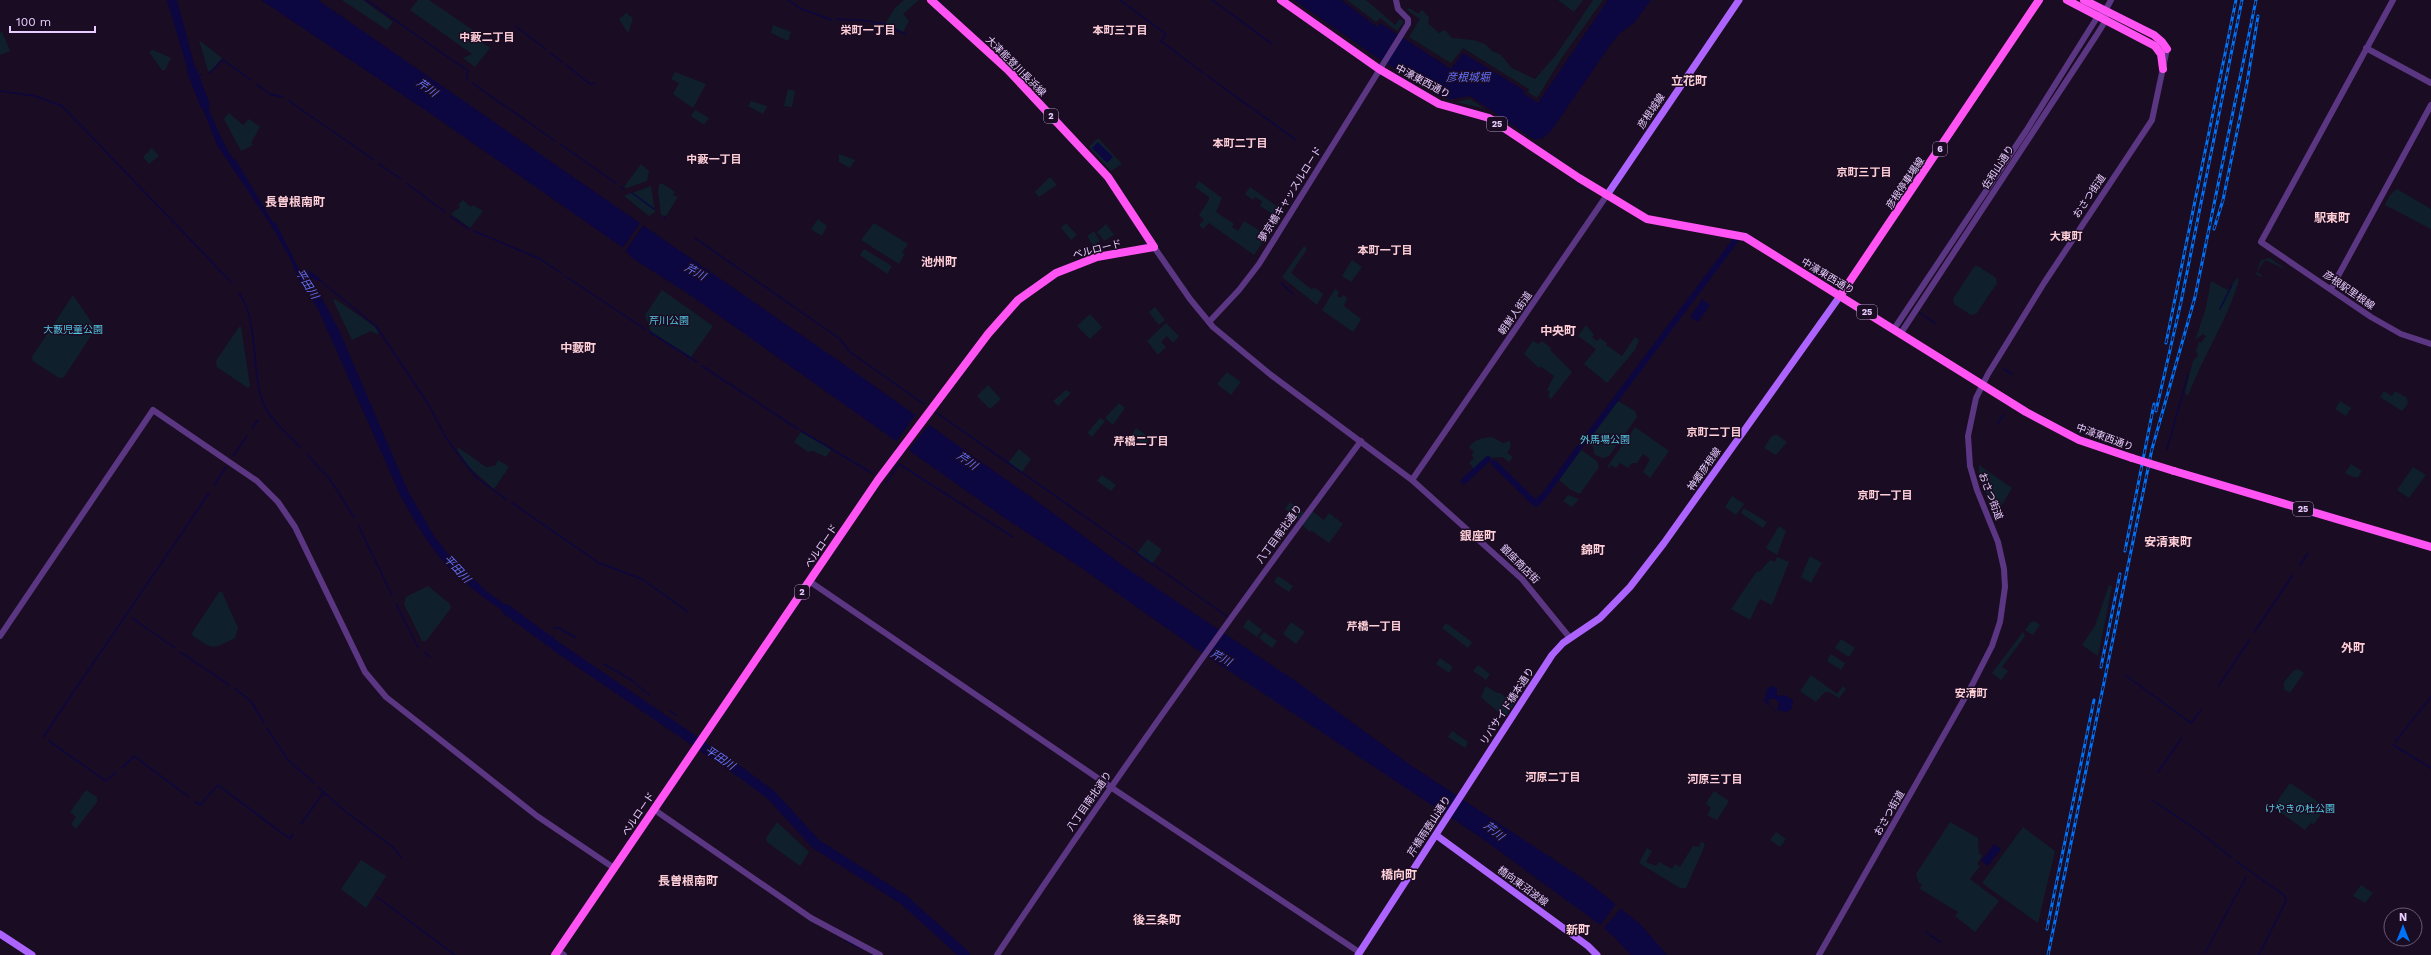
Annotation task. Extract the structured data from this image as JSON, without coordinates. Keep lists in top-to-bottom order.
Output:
{
  "streets": {
    "main road": [
      "大津能登川長浜線",
      "中濠東西通り",
      "彦根城線",
      "2",
      "25",
      "6",
      "彦根停車場線",
      "ベルロード",
      "神郷彦根線",
      "リバサイド橋本通り",
      "芹橋雨壺山通り",
      "橋向東沼波線"
    ],
    "street": [
      "佐和山通り",
      "夢京橋キャッスルロード",
      "おさつ街道",
      "彦根駅里根線",
      "朝鮮人街道",
      "八丁目南北通り",
      "銀座商店街"
    ]
  },
  "crossings": [
    ["大津能登川長浜線", "ベルロード"],
    ["大津能登川長浜線", "銀座商店街"],
    ["中濠東西通り", "彦根城線"],
    ["中濠東西通り", "佐和山通り"],
    ["中濠東西通り", "彦根停車場線"],
    ["中濠東西通り", "夢京橋キャッスルロード"],
    ["中濠東西通り", "おさつ街道"],
    ["中濠東西通り", "朝鮮人街道"],
    ["中濠東西通り", "神郷彦根線"],
    ["彦根城線", "朝鮮人街道"],
    ["彦根停車場線", "神郷彦根線"],
    ["夢京橋キャッスルロード", "銀座商店街"],
    ["ベルロード", "銀座商店街"],
    ["朝鮮人街道", "銀座商店街"],
    ["神郷彦根線", "銀座商店街"],
    ["神郷彦根線", "リバサイド橋本通り"],
    ["八丁目南北通り", "銀座商店街"],
    ["銀座商店街", "リバサイド橋本通り"],
    ["リバサイド橋本通り", "芹橋雨壺山通り"],
    ["芹橋雨壺山通り", "橋向東沼波線"]
  ],
  "districts": [
    "栄町一丁目",
    "本町三丁目",
    "中藪二丁目",
    "立花町",
    "本町二丁目",
    "中藪一丁目",
    "京町三丁目",
    "長曽根南町",
    "駅東町",
    "大東町",
    "本町一丁目",
    "池州町",
    "中央町",
    "中藪町",
    "京町二丁目",
    "芹橋二丁目",
    "京町一丁目",
    "銀座町",
    "安清東町",
    "錦町",
    "芹橋一丁目",
    "外町",
    "安清町",
    "河原二丁目",
    "河原三丁目",
    "橋向町",
    "長曽根南町",
    "後三条町",
    "新町"
  ],
  "water": ["彦根城堀", "芹川", "平田川"],
  "parks": [
    "芹川公園",
    "大藪児童公園",
    "外馬場公園",
    "けやきの杜公園"
  ],
  "scale_bar": "100 m",
  "north": "top"
}
